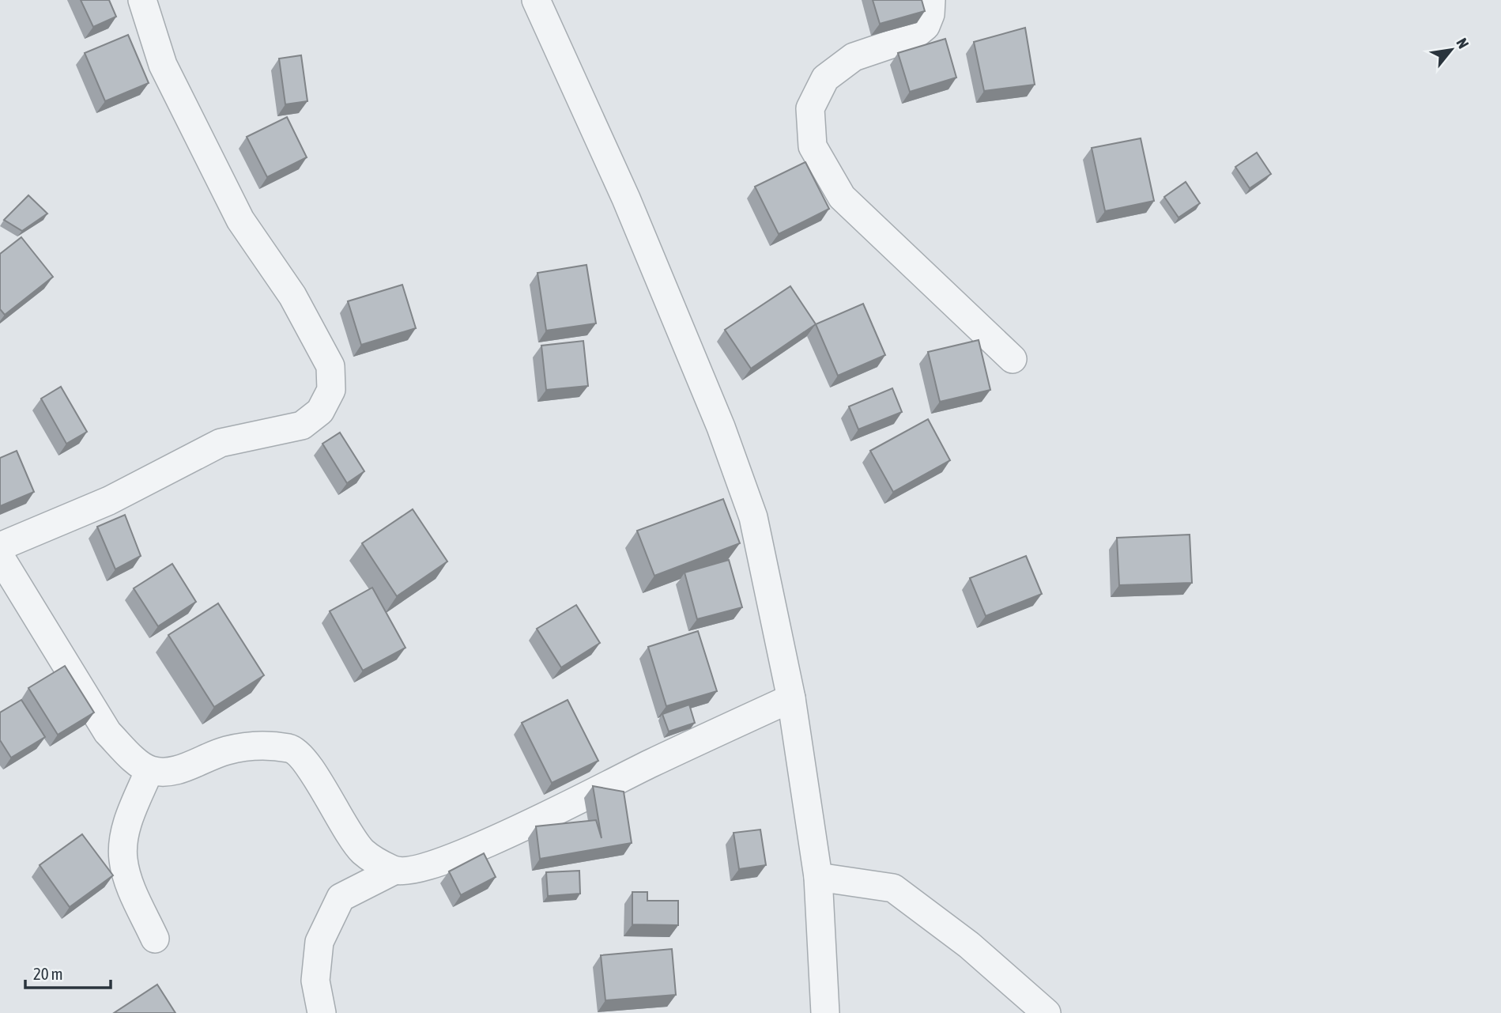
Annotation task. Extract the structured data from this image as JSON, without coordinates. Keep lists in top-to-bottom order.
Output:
{
  "scale_bar": "20 m",
  "north": "top right"
}
